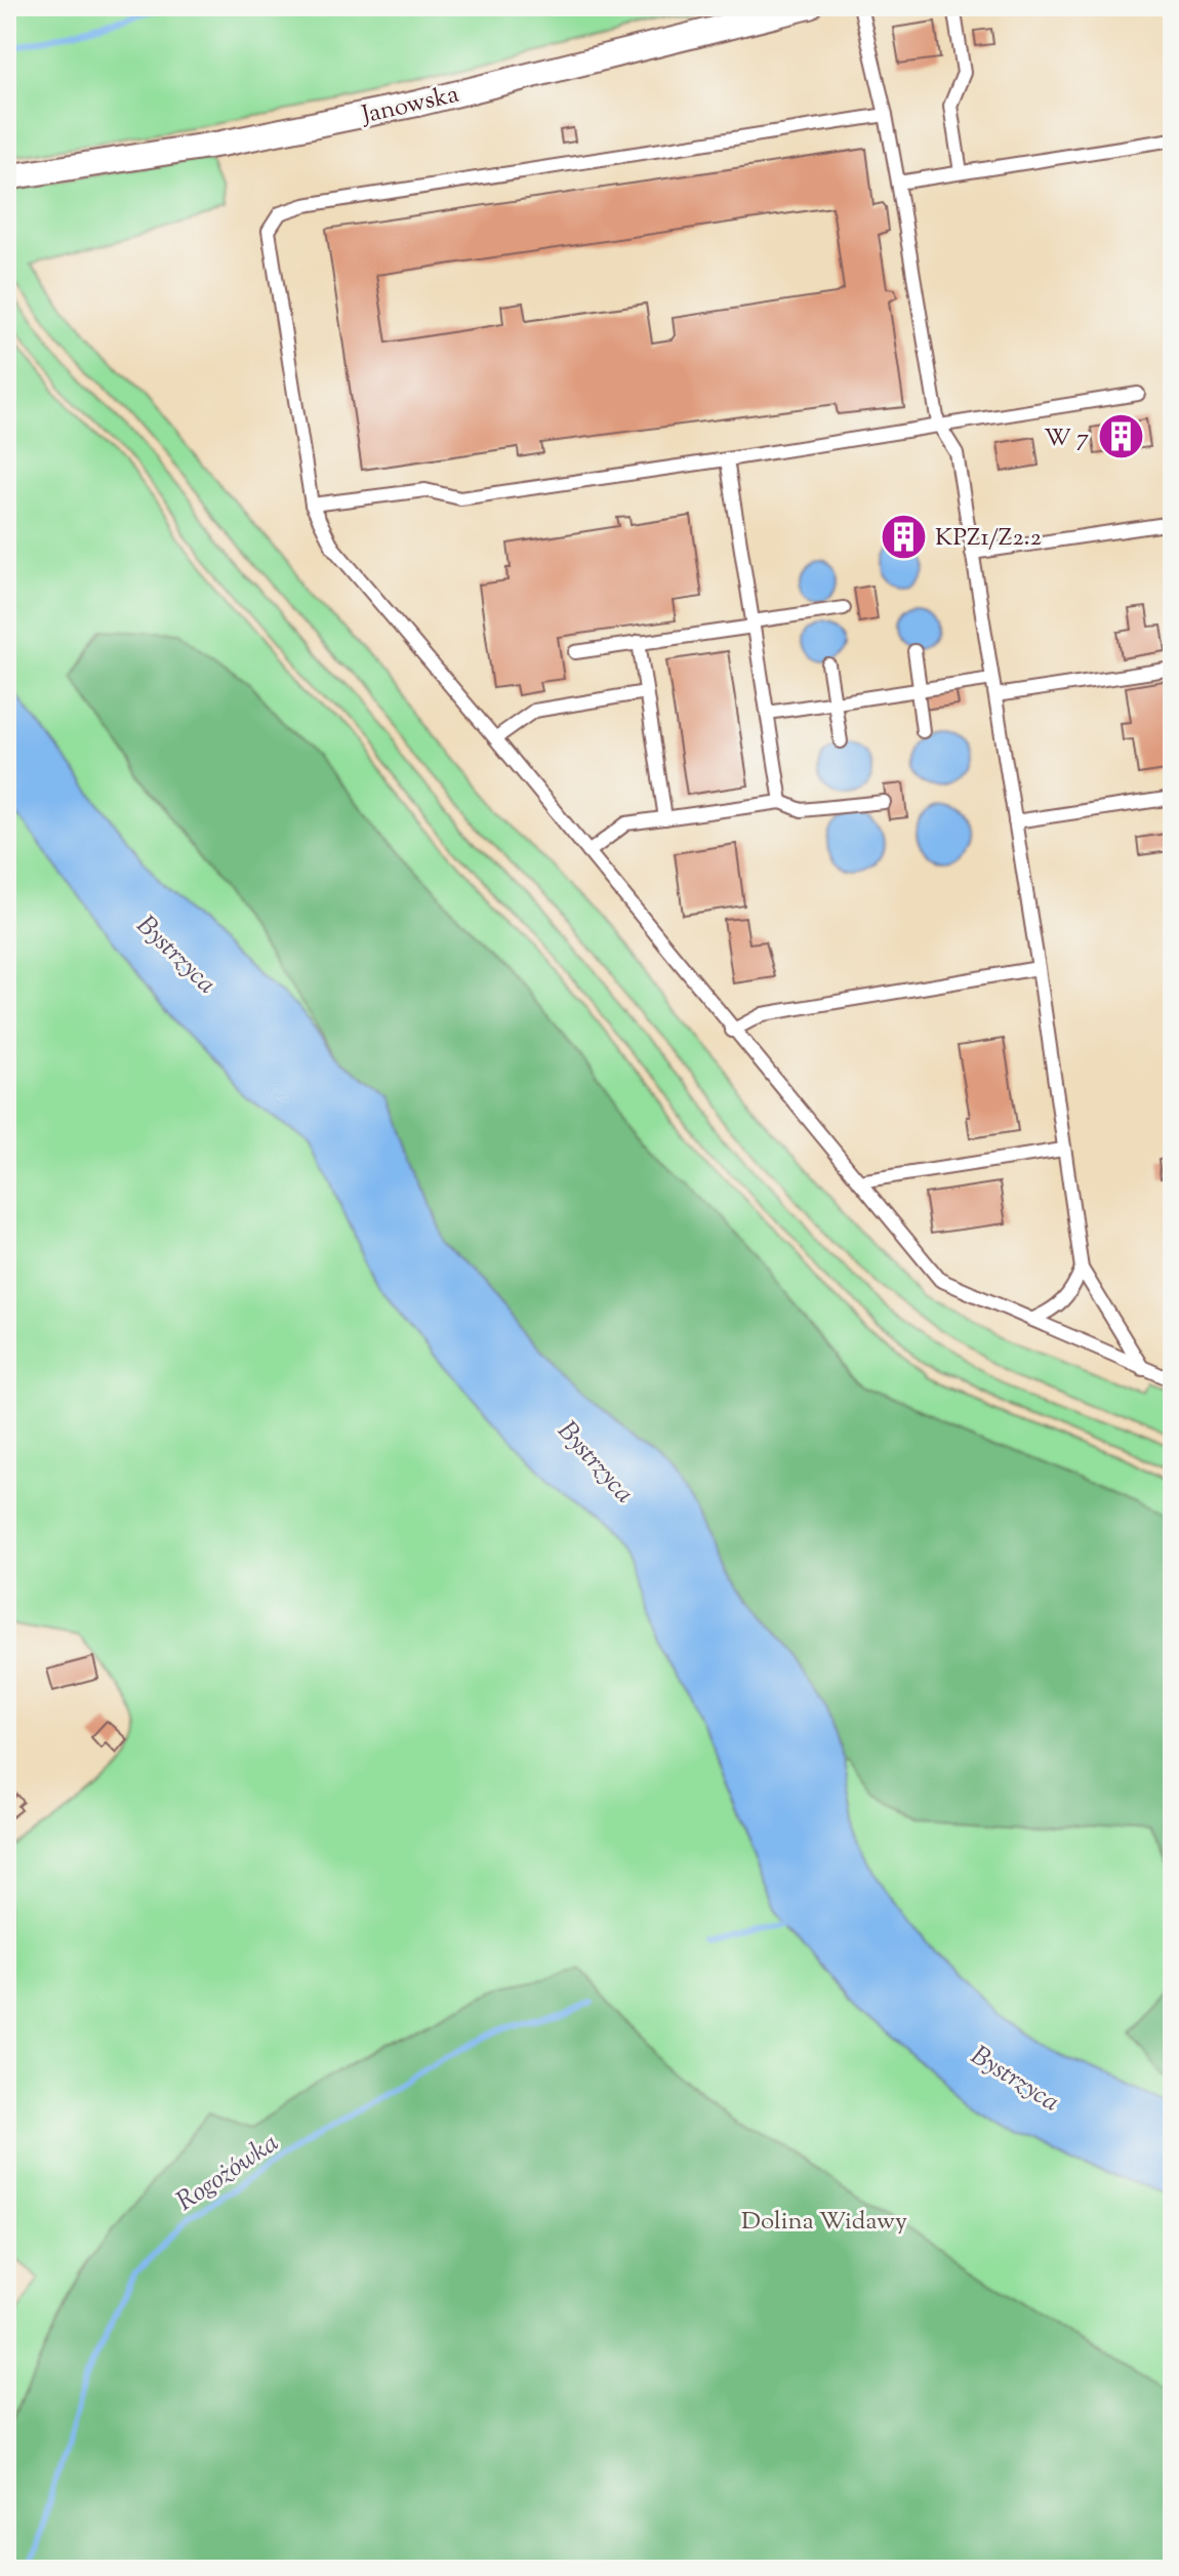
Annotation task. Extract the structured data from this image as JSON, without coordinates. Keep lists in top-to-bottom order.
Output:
{
  "streets": {
    "street": ["Janowska"]
  },
  "water": ["Bystrzyca", "Rogożówka"],
  "parks": ["Dolina Widawy"],
  "places": {
    "building": ["W 7", "KPZ1/Z2.2"]
  }
}
